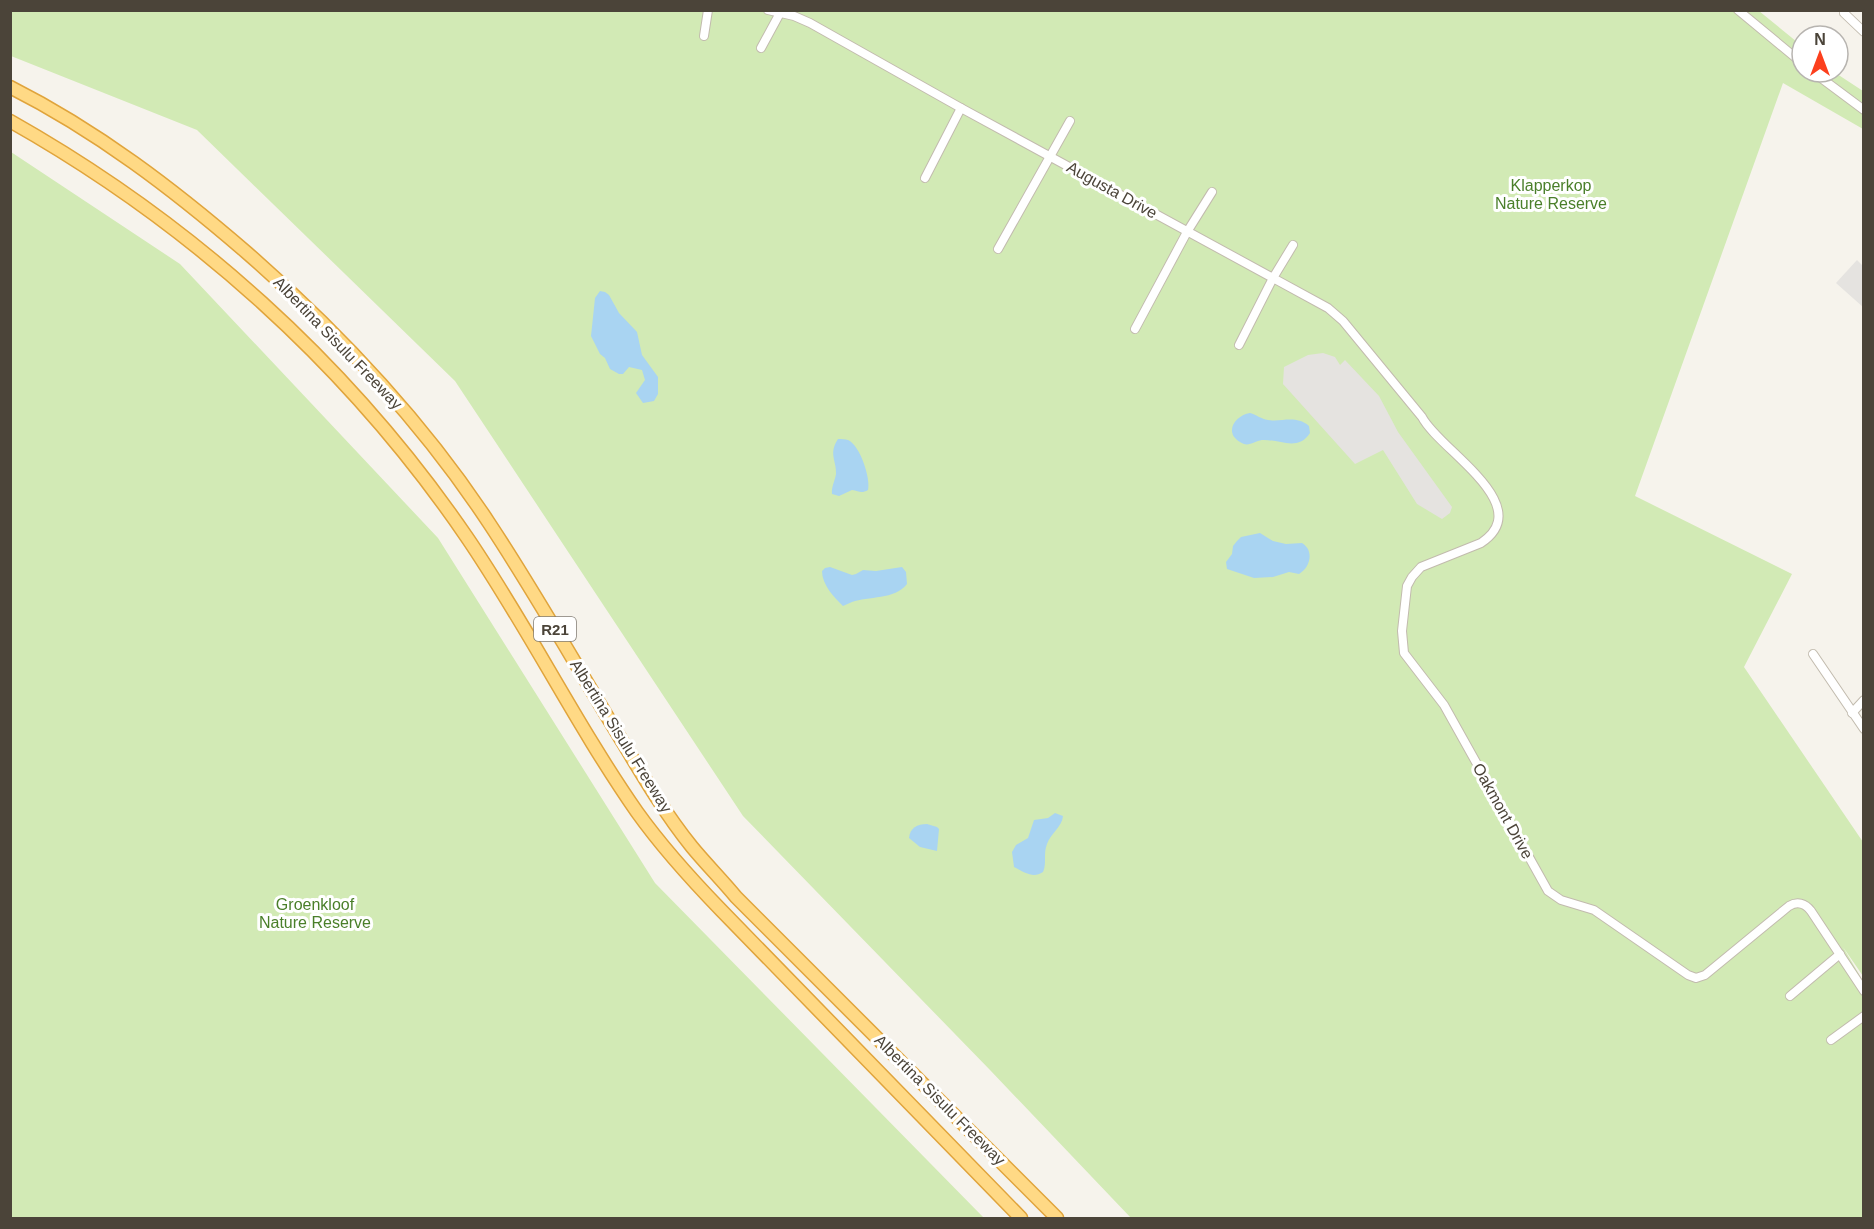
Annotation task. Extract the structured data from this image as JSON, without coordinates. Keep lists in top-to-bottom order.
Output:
{
  "streets": {
    "highway": ["Albertina Sisulu Freeway", "R21"],
    "street": ["Augusta Drive", "Oakmont Drive"]
  },
  "crossings": [
    ["Augusta Drive", "Oakmont Drive"]
  ],
  "parks": ["Klapperkop Nature Reserve", "Groenkloof Nature Reserve"],
  "north": "top"
}
